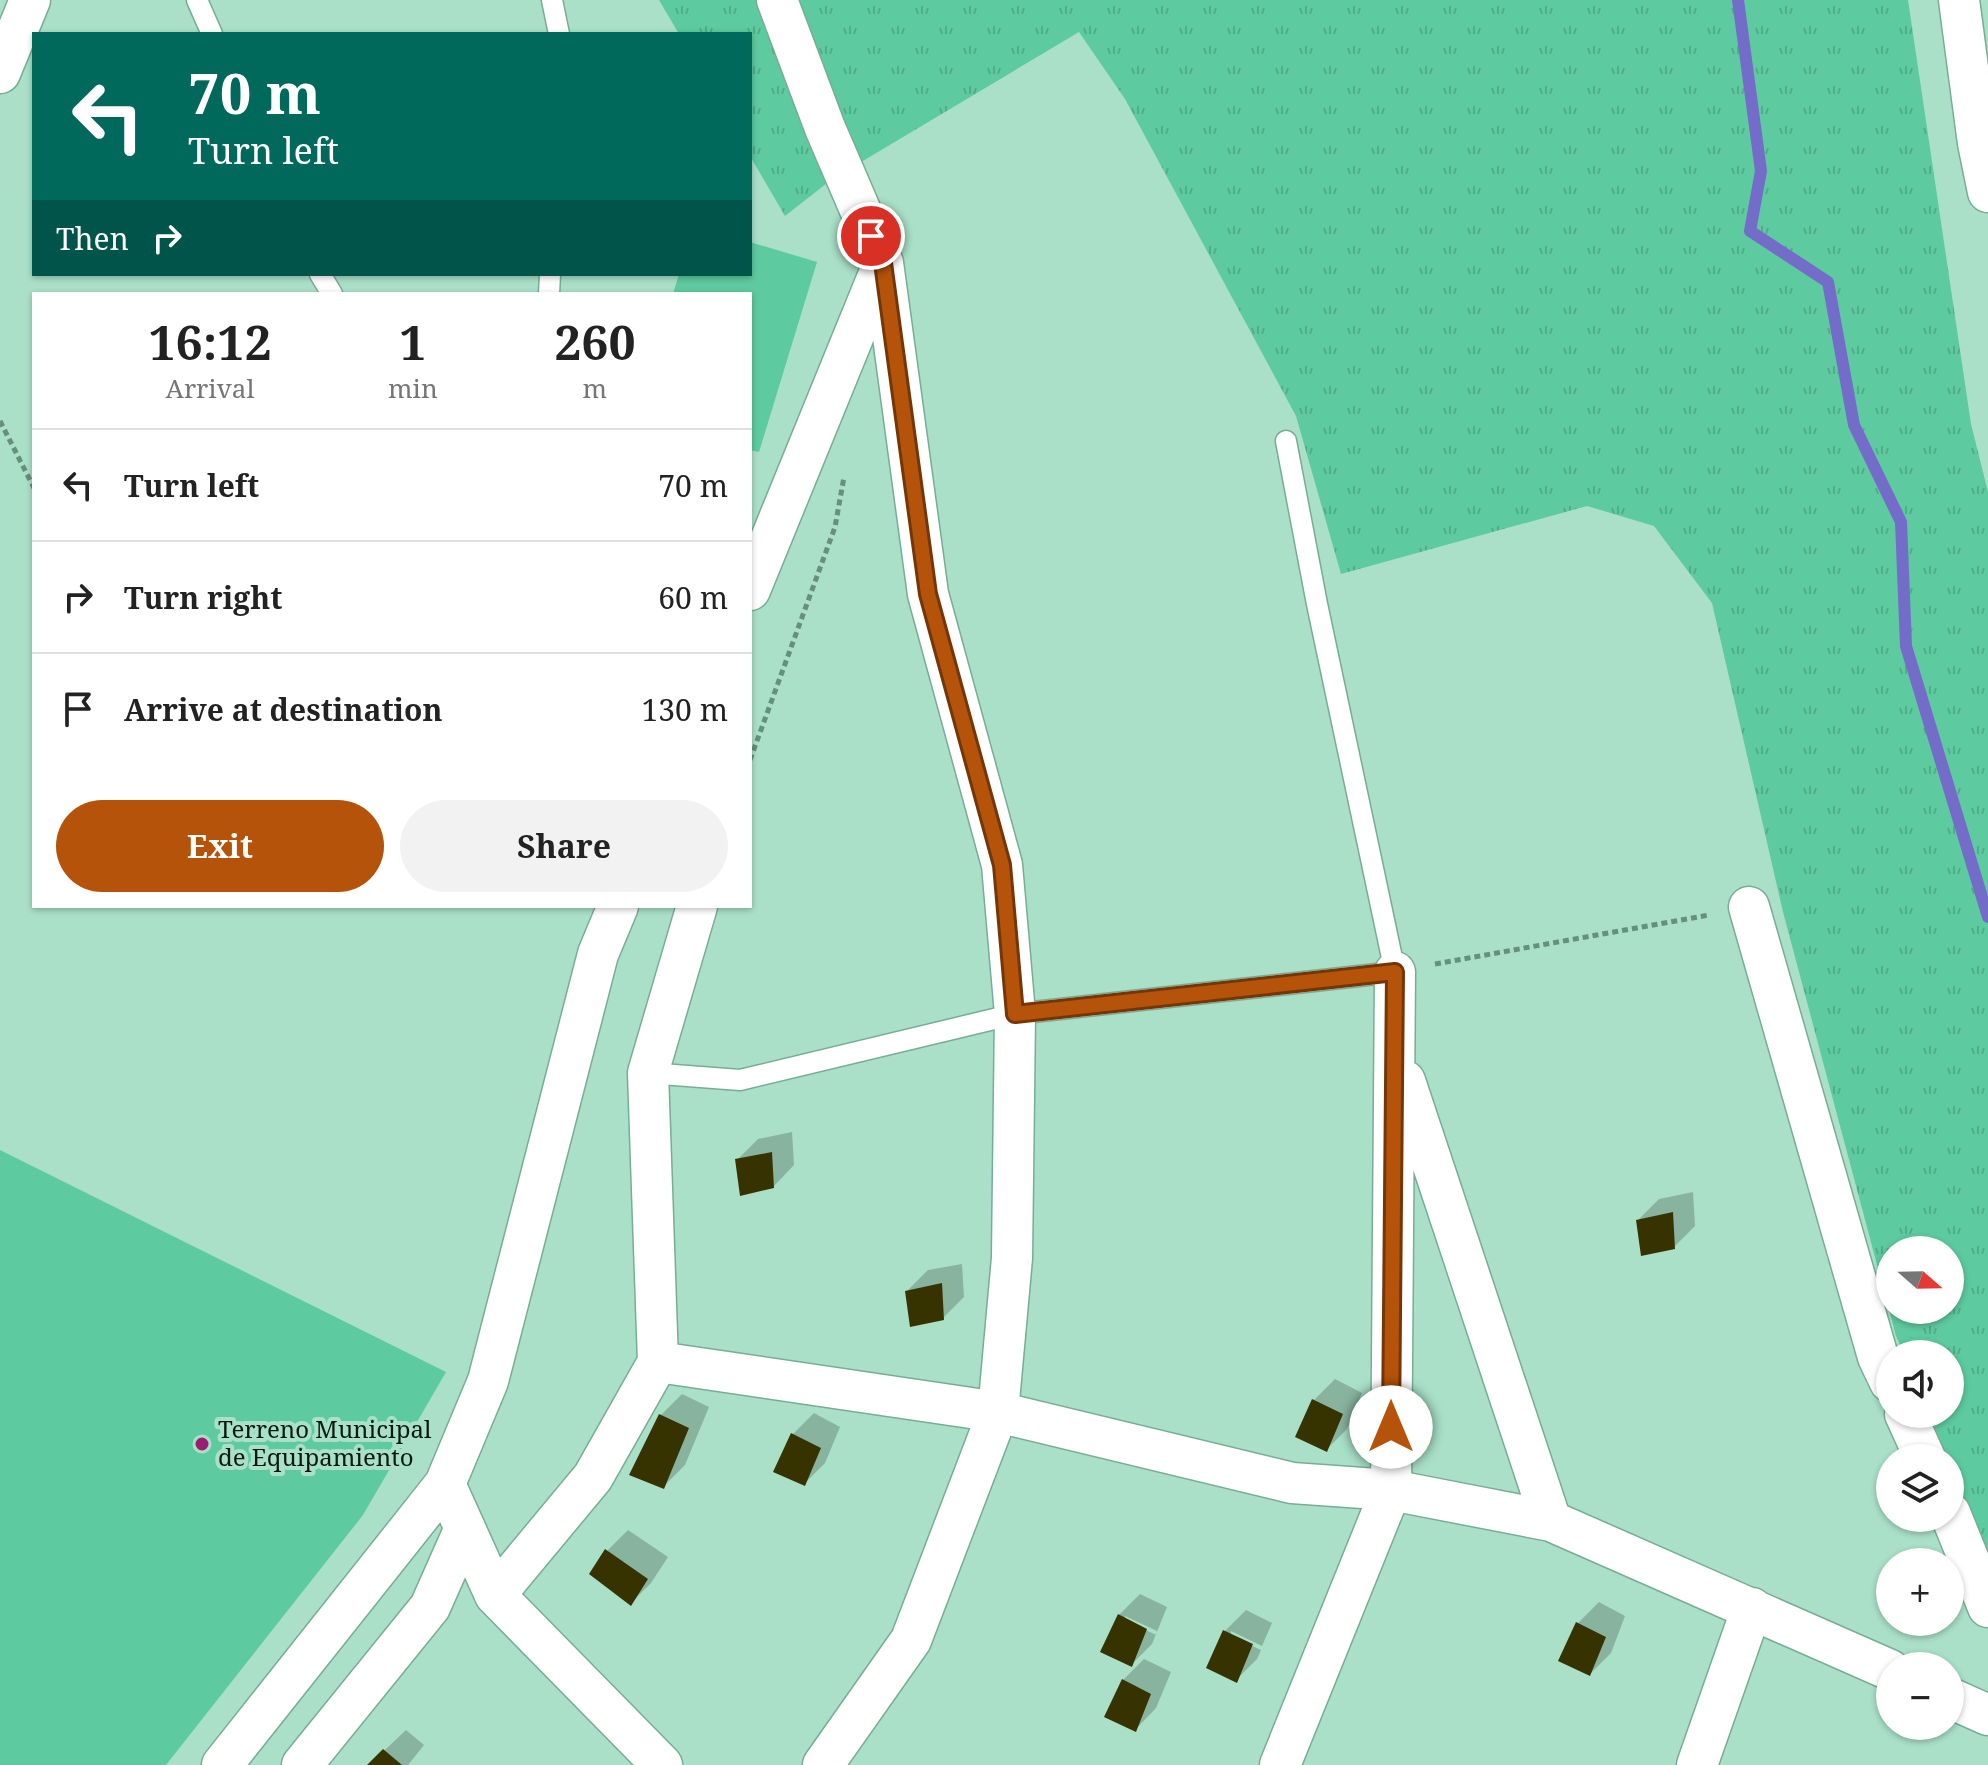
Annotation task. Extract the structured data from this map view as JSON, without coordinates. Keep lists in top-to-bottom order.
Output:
{
  "places": ["Terreno Municipal de Equipamiento"],
  "north": "right",
  "page": {
    "turn": ["70 m", "Turn left"],
    "then": "Then",
    "eta": [
      "16:12",
      "Arrival",
      "1",
      "min",
      "260",
      "m"
    ],
    "list": [
      {
        "name": "Turn left",
        "value": "70 m"
      },
      {
        "name": "Turn right",
        "value": "60 m"
      },
      {
        "name": "Arrive at destination",
        "value": "130 m"
      }
    ],
    "buttons": ["Exit", "Share"],
    "map_buttons": ["+", "−"]
  }
}
